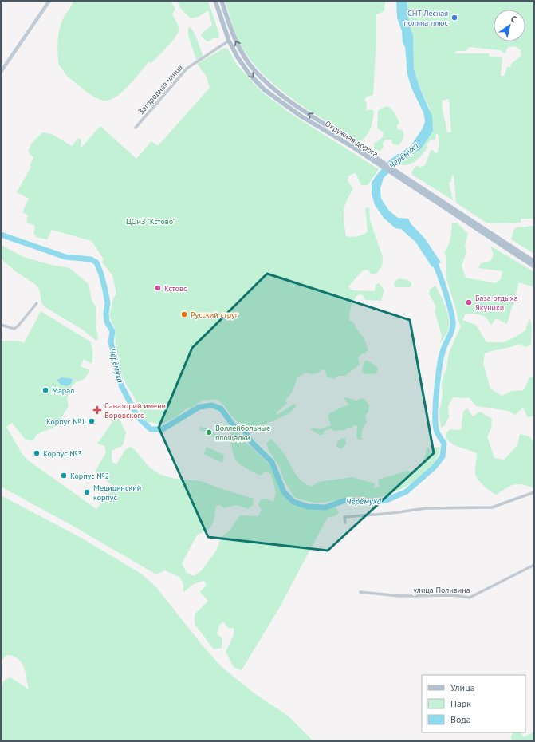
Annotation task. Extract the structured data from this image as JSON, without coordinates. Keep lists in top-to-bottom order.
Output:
{
  "streets": {
    "main road": ["Окружная дорога"],
    "street": ["Загородная улица", "улица Поливина"]
  },
  "crossings": [
    ["Загородная улица", "Окружная дорога"]
  ],
  "water": ["Черёмуха"],
  "parks": ["ЦОиЗ \"Кстово\""],
  "places": {
    "other": [
      "СНТ Лесная поляна плюс",
      "Кстово",
      "База отдыха Якуники",
      "Русский струг",
      "Марал",
      "Корпус №1",
      "Воллейбольные площадки",
      "Корпус №3",
      "Корпус №2",
      "Медицинский корпус"
    ],
    "health": ["Санаторий имени Воровского"]
  },
  "legend": ["Улица", "Парк", "Вода"],
  "north": "top right"
}
